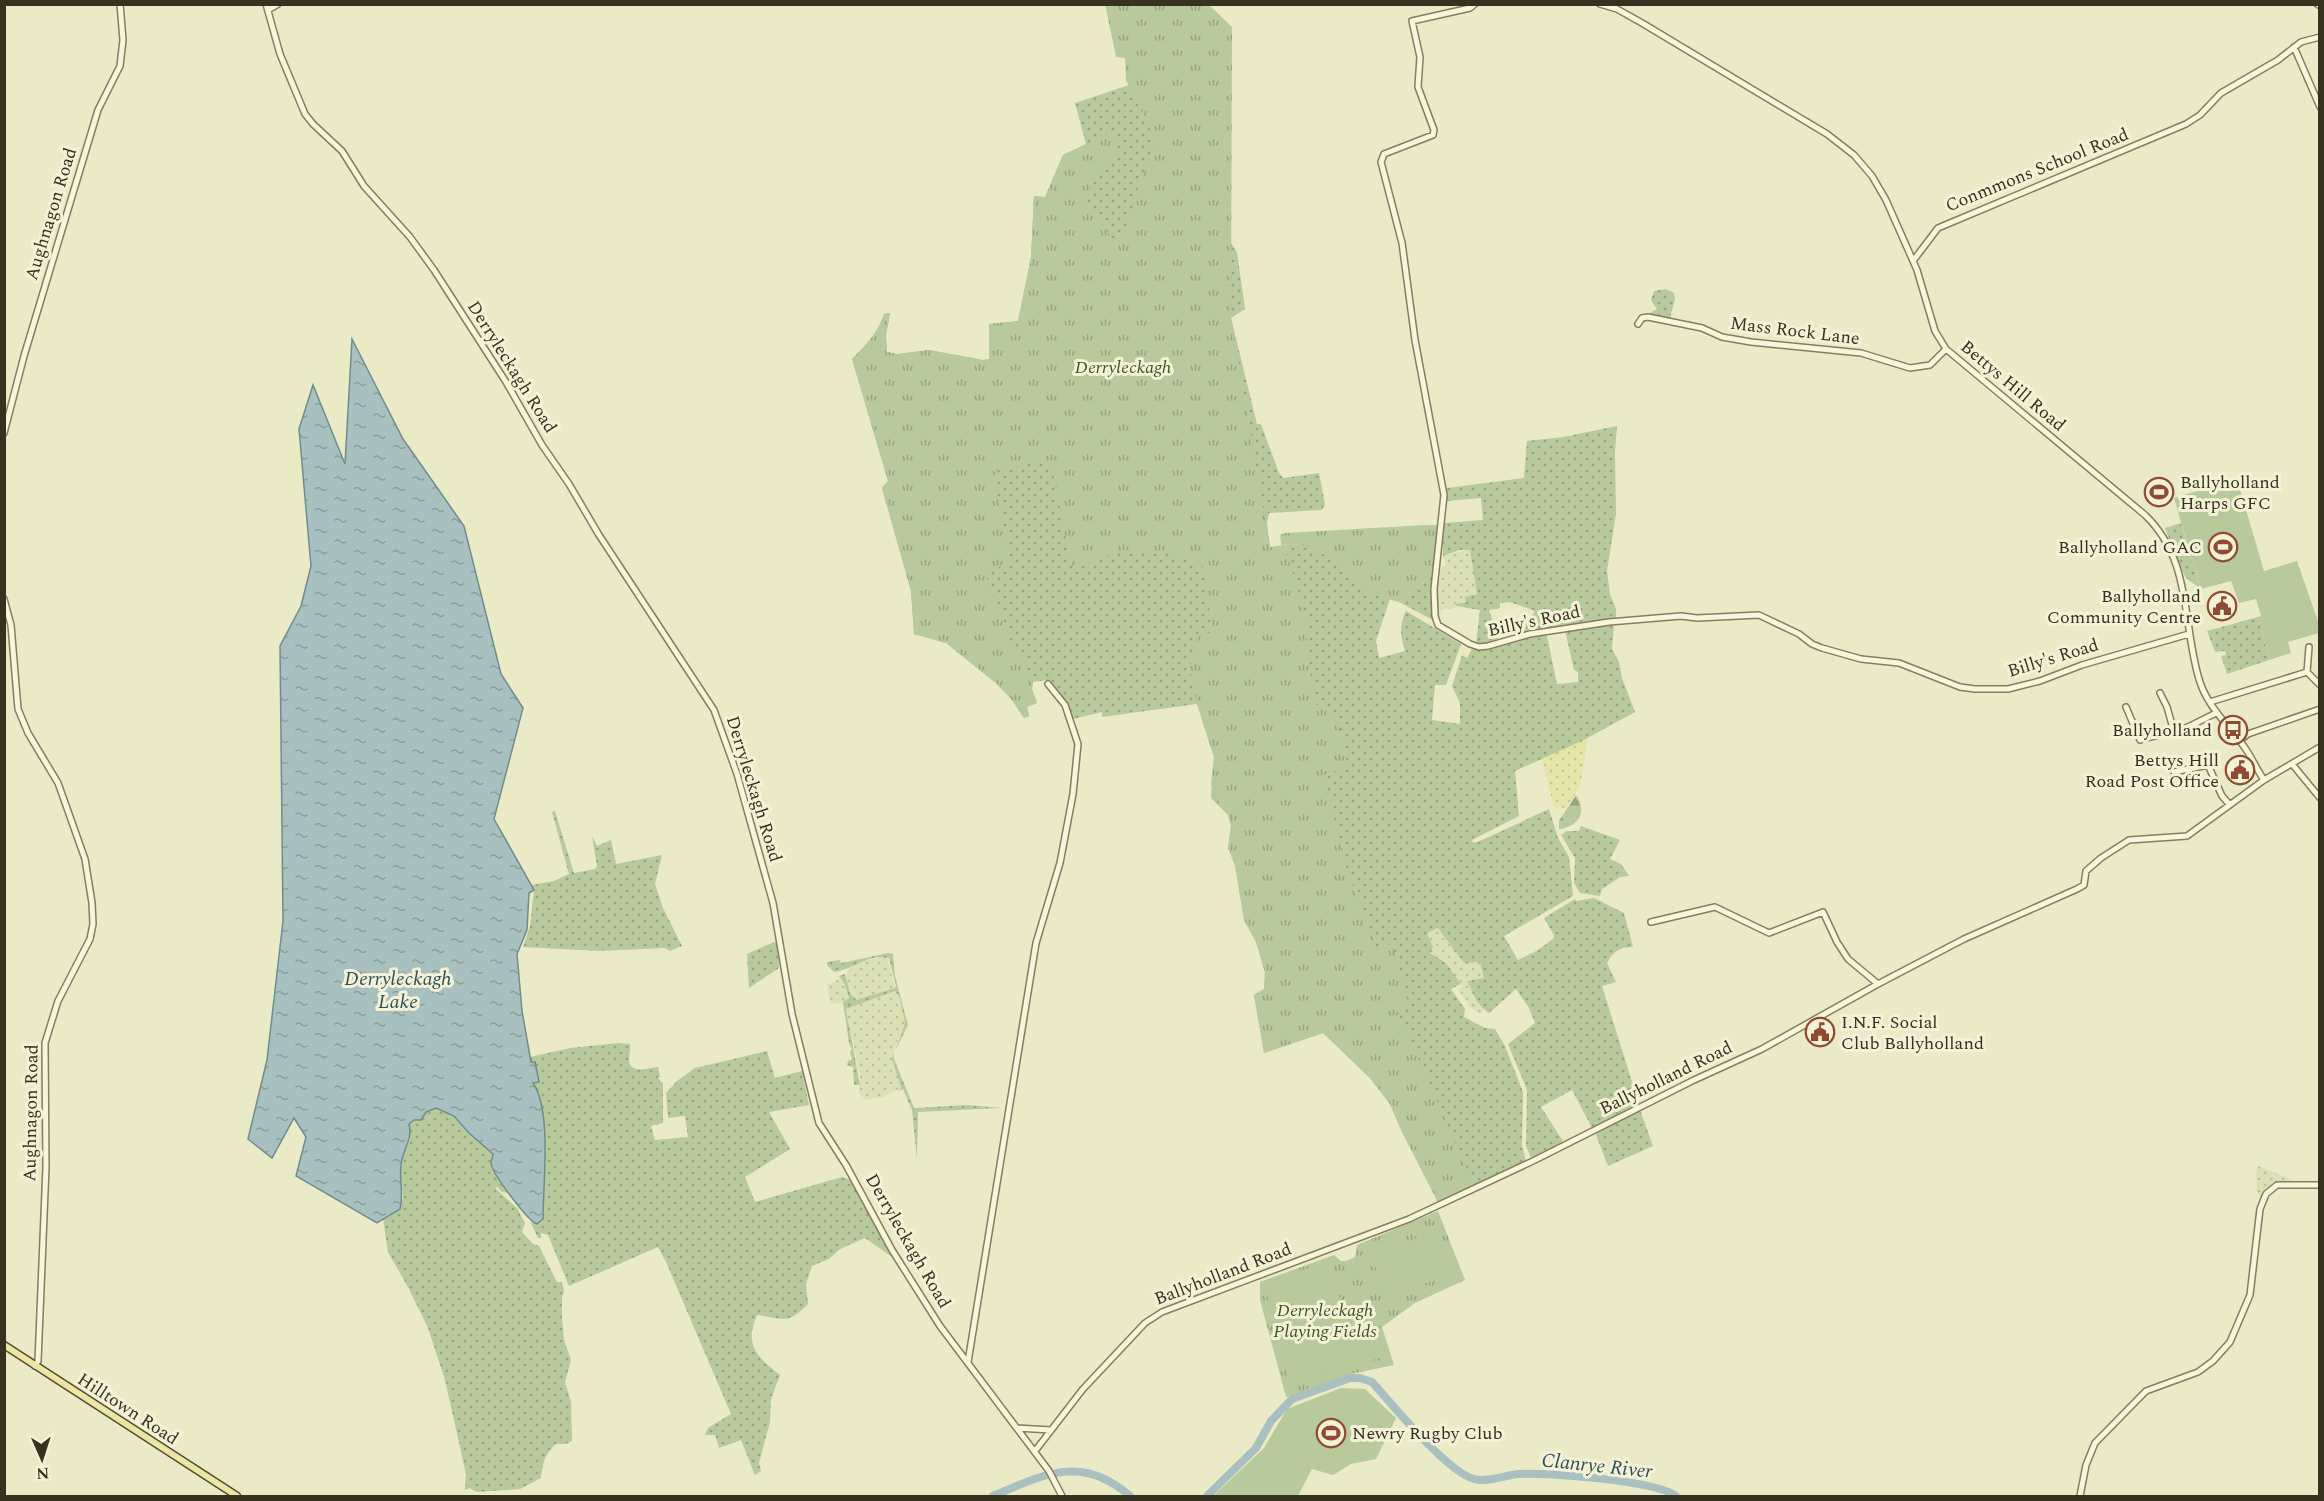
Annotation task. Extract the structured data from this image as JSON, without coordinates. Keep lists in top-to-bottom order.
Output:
{
  "streets": {
    "main road": ["Hilltown Road"],
    "street": [
      "Conmmons School Road",
      "Aughnagon Road",
      "Mass Rock Lane",
      "Derryleckagh Road",
      "Bettys Hill Road",
      "Billy's Road",
      "Ballyholland Road"
    ]
  },
  "crossings": [
    ["Conmmons School Road", "Bettys Hill Road"],
    ["Aughnagon Road", "Hilltown Road"],
    ["Mass Rock Lane", "Bettys Hill Road"],
    ["Derryleckagh Road", "Ballyholland Road"],
    ["Bettys Hill Road", "Billy's Road"],
    ["Bettys Hill Road", "Ballyholland Road"]
  ],
  "water": ["Derryleckagh Lake", "Clanrye River"],
  "parks": ["Derryleckagh", "Derryleckagh Playing Fields"],
  "places": {
    "sports": ["Ballyholland Harps GFC", "Ballyholland GAC", "Newry Rugby Club"],
    "public building": ["Ballyholland Community Centre", "Bettys Hill Road Post Office", "I.N.F. Social Club Ballyholland"],
    "bus stop": ["Ballyholland"]
  },
  "north": "bottom"
}
